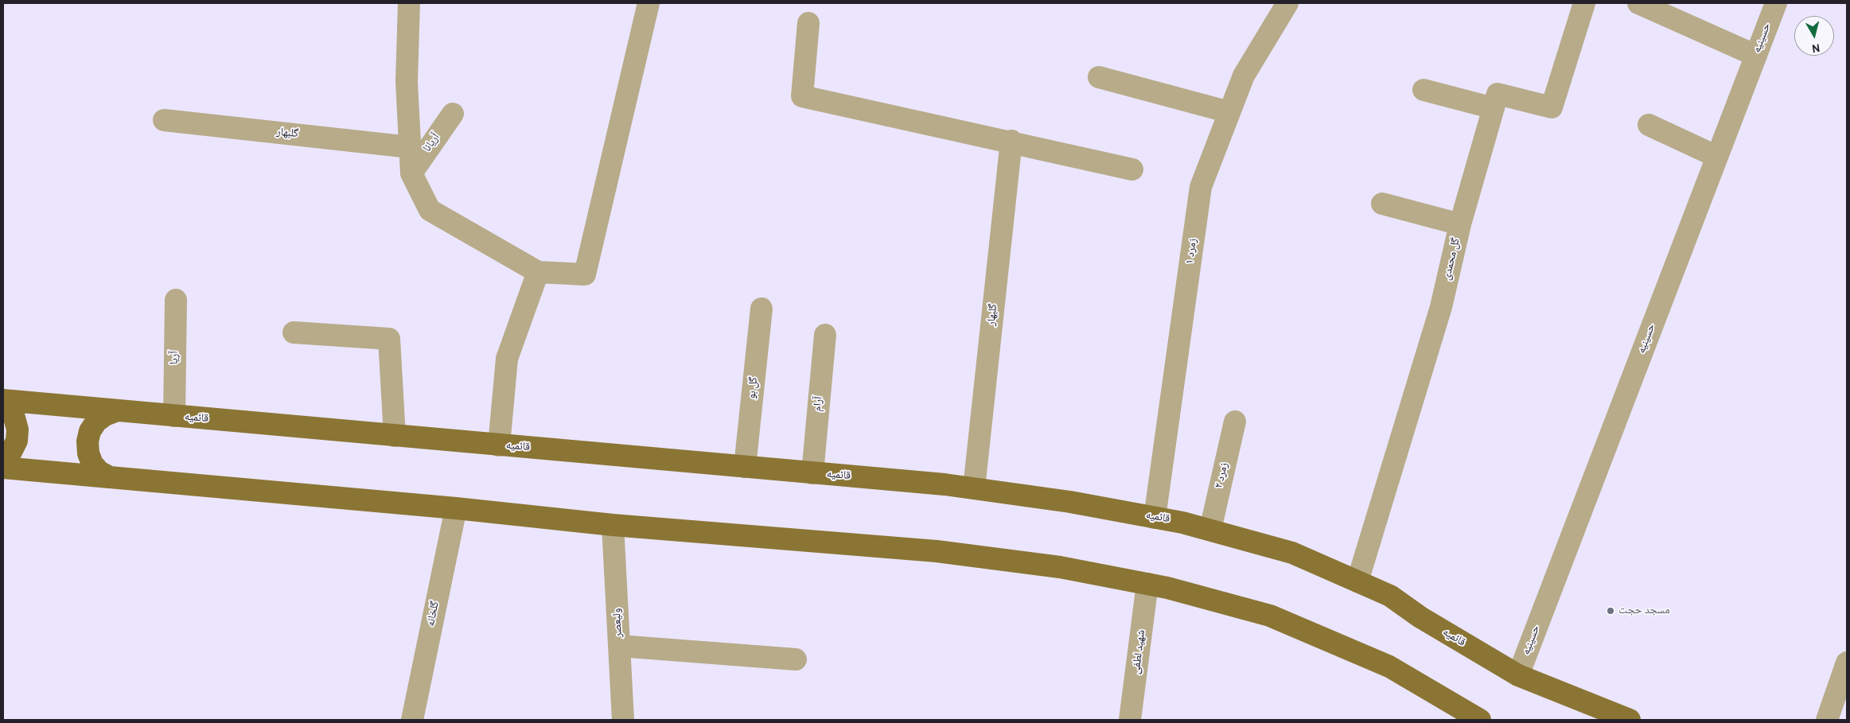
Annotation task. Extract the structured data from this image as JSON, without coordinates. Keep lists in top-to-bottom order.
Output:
{
  "streets": {
    "main road": ["قائمیه"],
    "street": [
      "حسینیه",
      "گلبهار",
      "آریانا",
      "زمرد ۱",
      "گل محمدی",
      "آریا",
      "گل بو",
      "آرام",
      "زمرد ۲",
      "گلخانه",
      "ولیعصر",
      "شهید لطفی"
    ]
  },
  "crossings": [
    ["حسینیه", "قائمیه"],
    ["گلبهار", "قائمیه"],
    ["زمرد ۱", "قائمیه"],
    ["گل محمدی", "قائمیه"],
    ["آریا", "قائمیه"],
    ["گل بو", "قائمیه"],
    ["آرام", "قائمیه"],
    ["قائمیه", "زمرد ۲"]
  ],
  "places": ["مسجد حجت"],
  "north": "bottom"
}
